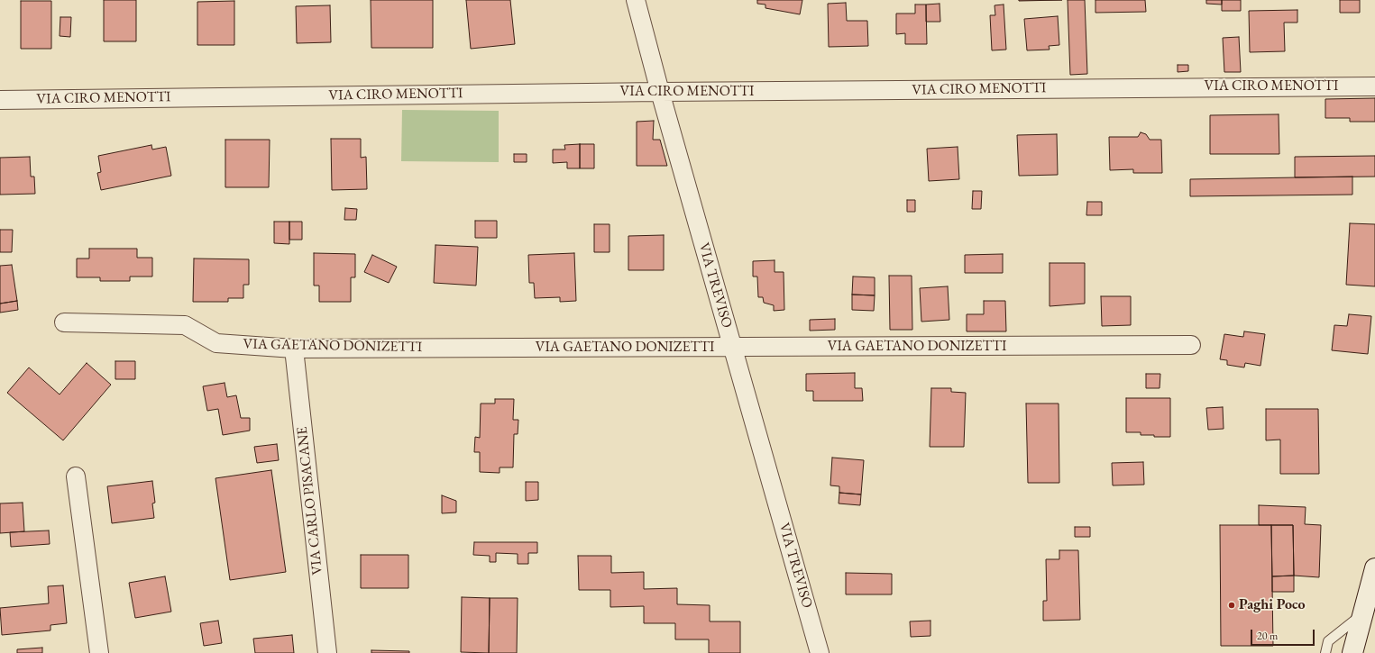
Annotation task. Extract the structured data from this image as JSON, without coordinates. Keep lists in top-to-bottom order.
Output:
{
  "streets": {
    "street": [
      "VIA CIRO MENOTTI",
      "VIA TREVISO",
      "VIA GAETANO DONIZETTI",
      "VIA CARLO PISACANE"
    ]
  },
  "crossings": [
    ["VIA CIRO MENOTTI", "VIA TREVISO"],
    ["VIA TREVISO", "VIA GAETANO DONIZETTI"],
    ["VIA GAETANO DONIZETTI", "VIA CARLO PISACANE"]
  ],
  "places": ["Paghi Poco"],
  "scale_bar": "20 m"
}
